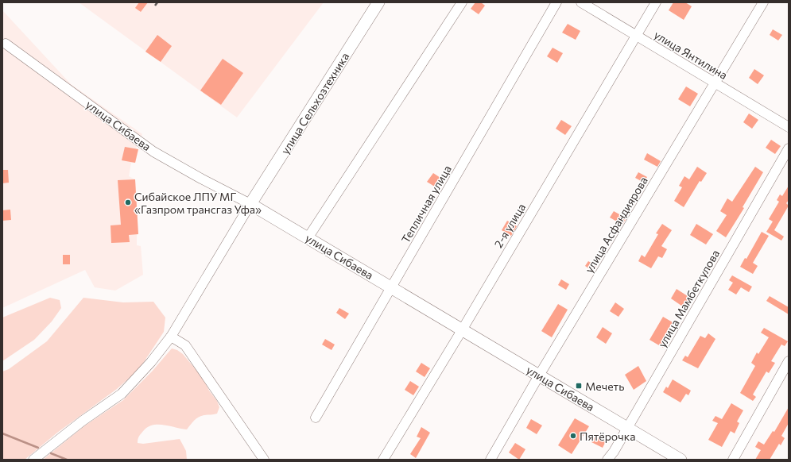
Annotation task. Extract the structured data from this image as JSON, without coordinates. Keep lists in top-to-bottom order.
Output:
{
  "streets": {
    "main road": ["улица Сельхозтехника", "улица Сибаева"],
    "street": [
      "улица Янтилина",
      "Тепличная улица",
      "улица Асфандиярова",
      "2-я улица",
      "улица Мамбеткулова"
    ]
  },
  "crossings": [
    ["улица Янтилина", "улица Асфандиярова"],
    ["улица Янтилина", "2-я улица"],
    ["улица Сельхозтехника", "улица Сибаева"],
    ["улица Сибаева", "Тепличная улица"],
    ["улица Сибаева", "улица Асфандиярова"],
    ["улица Сибаева", "2-я улица"],
    ["улица Сибаева", "улица Мамбеткулова"]
  ],
  "places": {
    "other": ["Сибайское ЛПУ МГ «Газпром трансгаз Уфа»", "Пятёрочка"],
    "transit": ["Мечеть"]
  }
}
